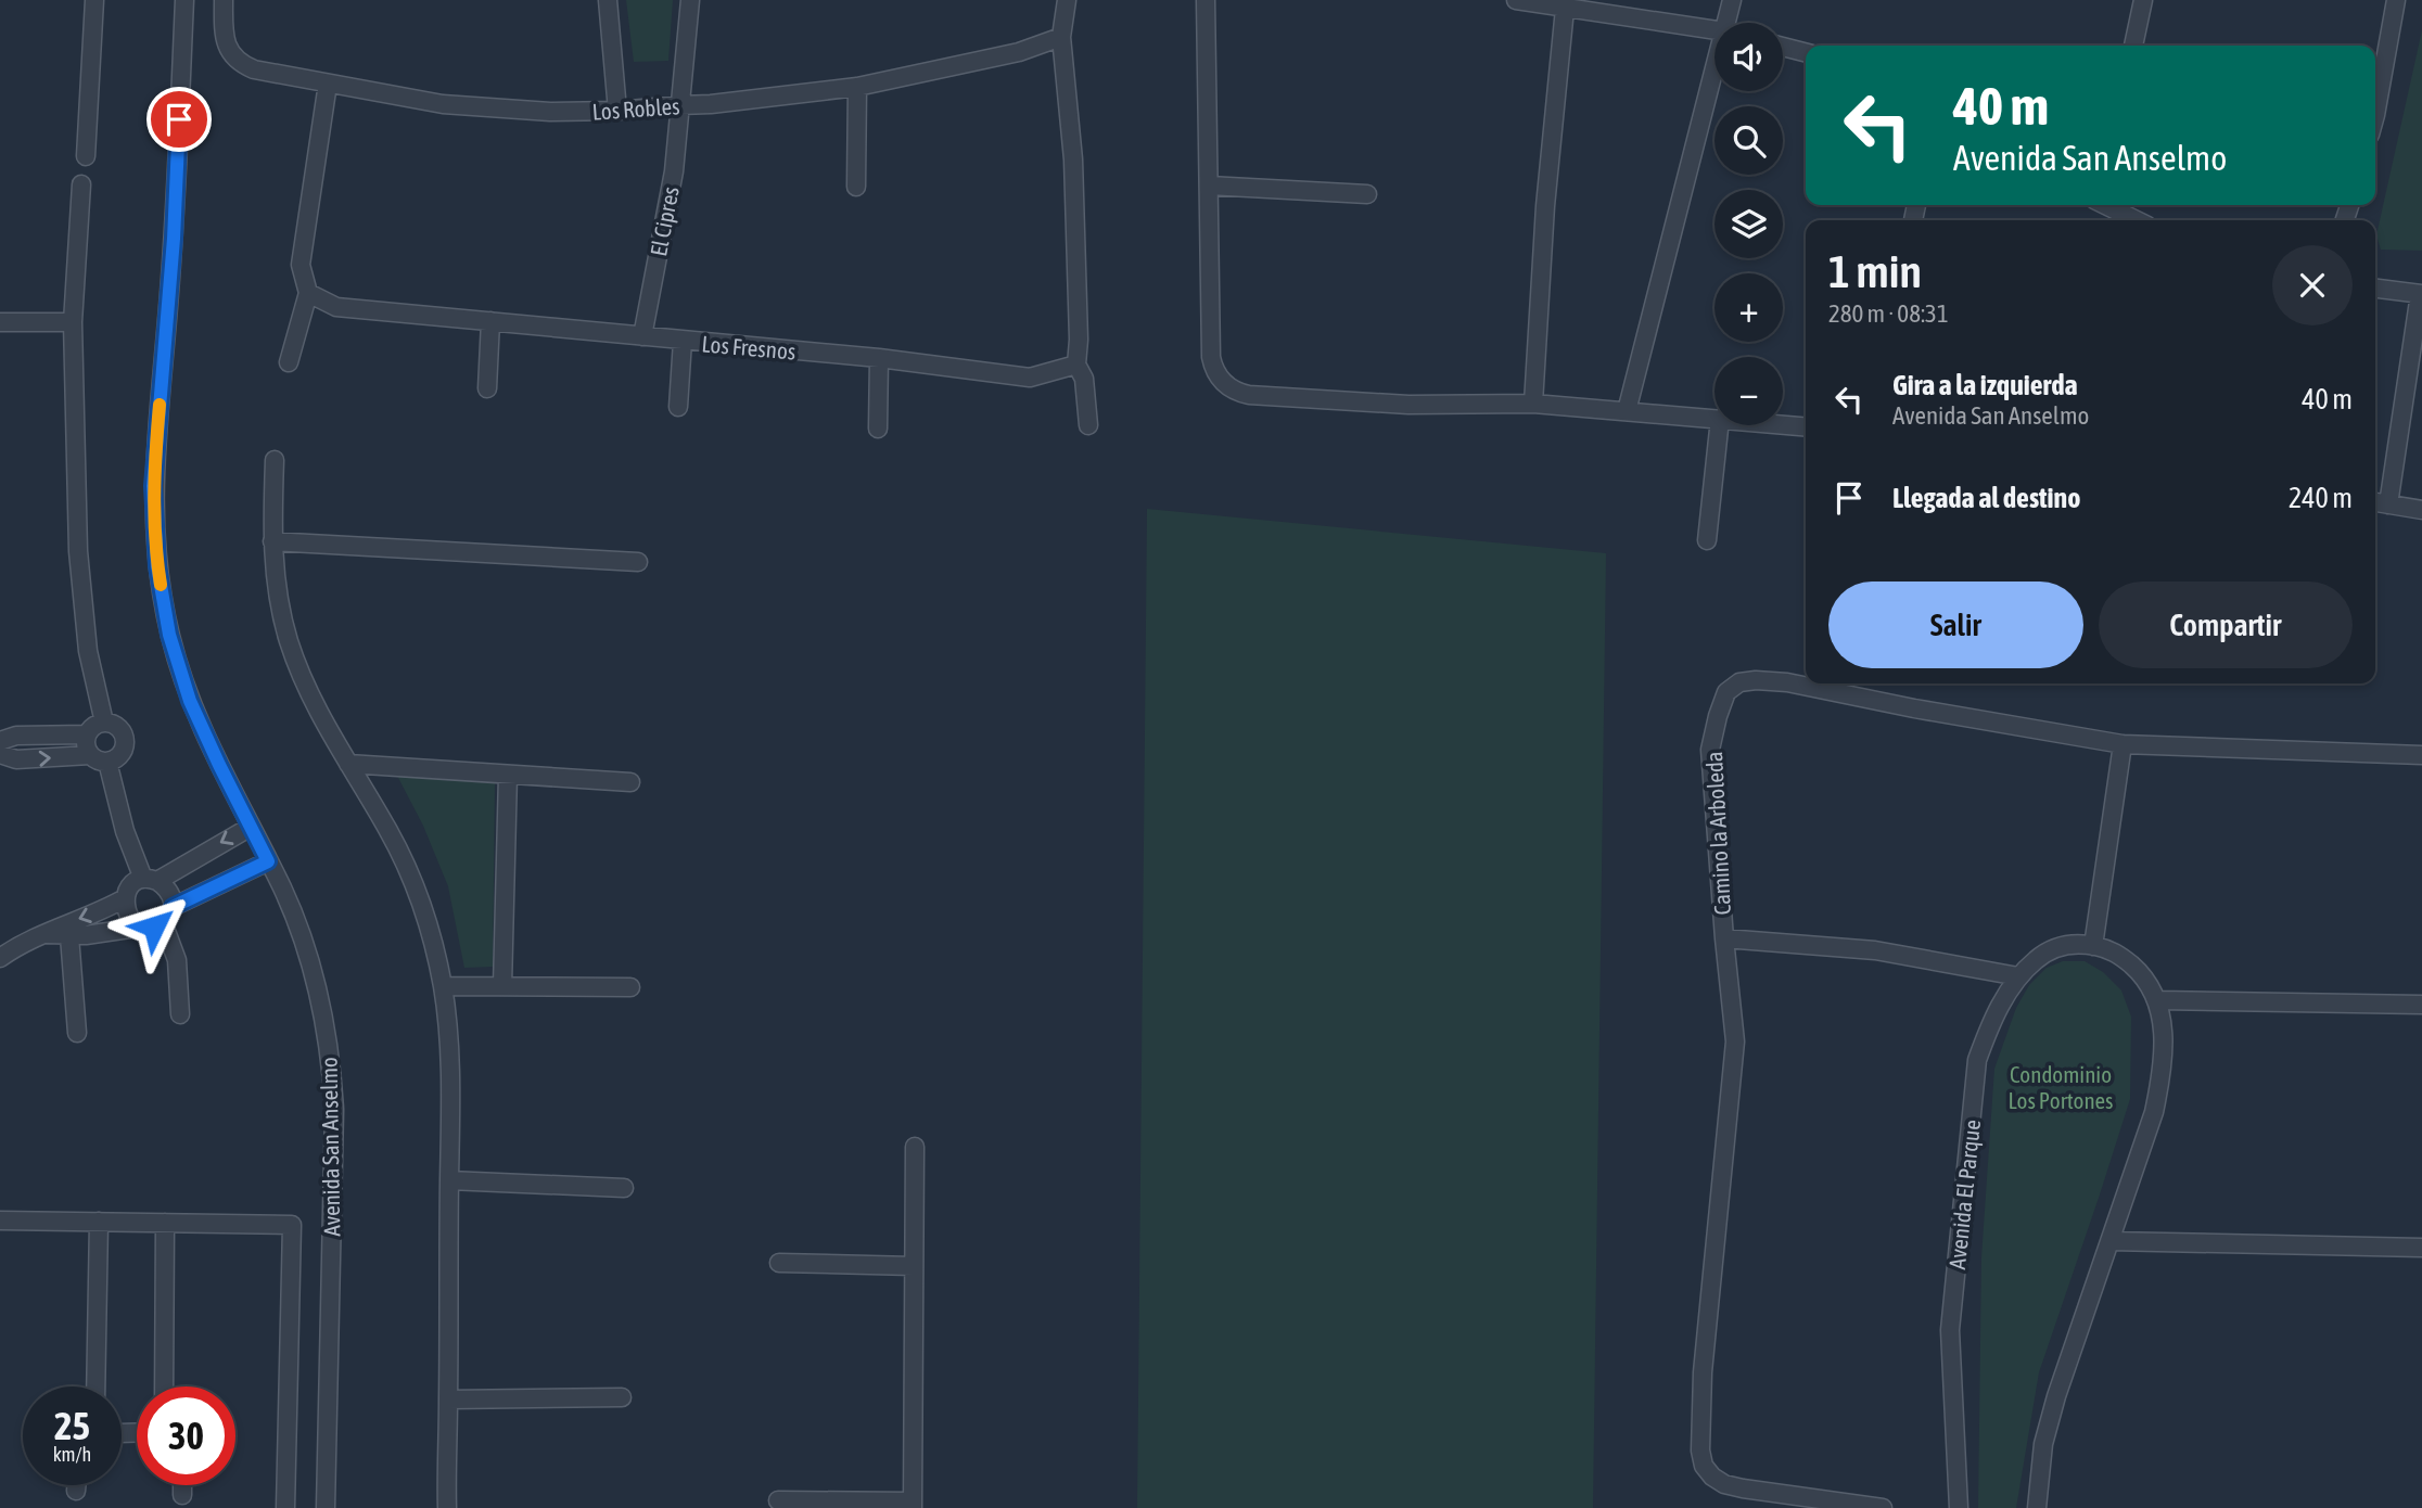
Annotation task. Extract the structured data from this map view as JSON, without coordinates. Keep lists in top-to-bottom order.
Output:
{
  "streets": {
    "street": [
      "Los Robles",
      "El Cipres",
      "Los Fresnos",
      "Camino la Arboleda",
      "Avenida San Anselmo",
      "Avenida El Parque"
    ]
  },
  "crossings": [
    ["Los Robles", "El Cipres"],
    ["El Cipres", "Los Fresnos"]
  ],
  "parks": ["Condominio Los Portones"],
  "page": {
    "map_buttons": ["+", "−"],
    "turn": ["40 m", "Avenida San Anselmo"],
    "heading": ["1 min", "280 m · 08:31"],
    "list": [
      {
        "name": "Gira a la izquierda",
        "note": "Avenida San Anselmo",
        "value": "40 m"
      },
      {
        "name": "Llegada al destino",
        "value": "240 m"
      }
    ],
    "buttons": ["Salir", "Compartir"],
    "speed": "25 km/h",
    "limit": "30"
  }
}
